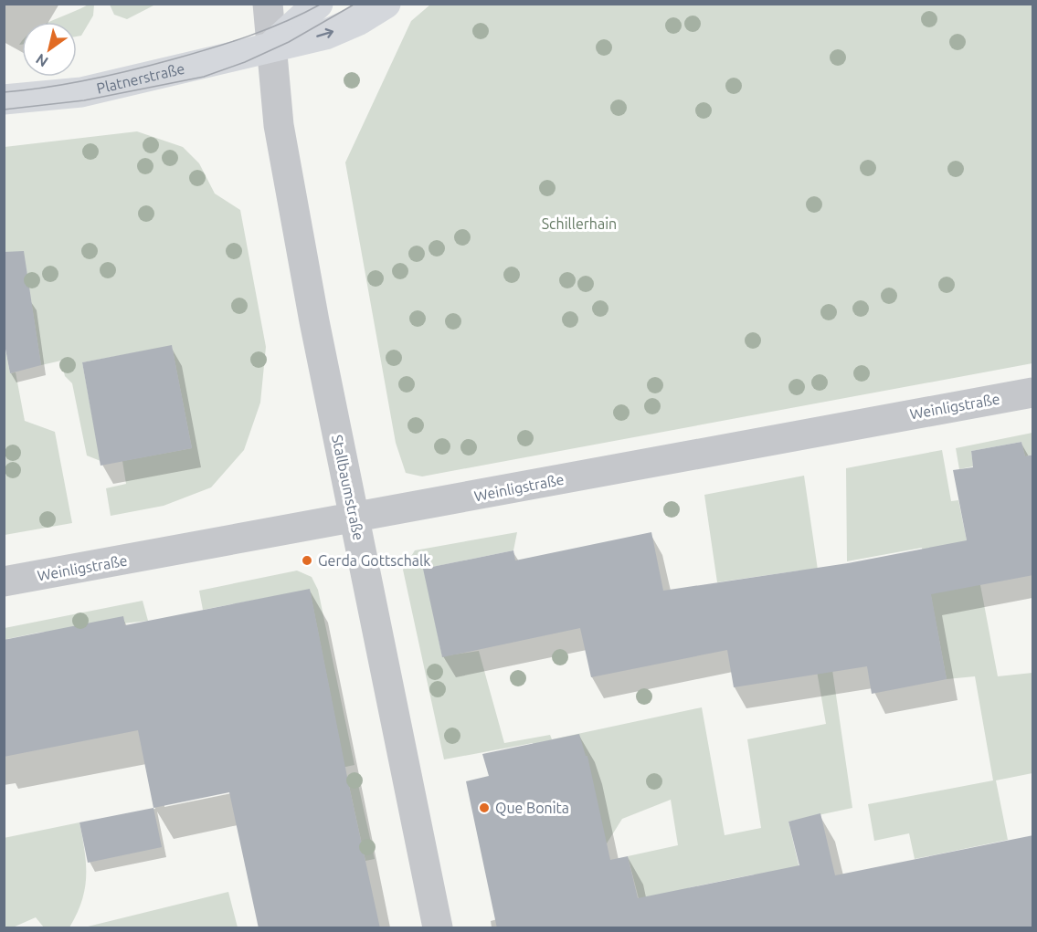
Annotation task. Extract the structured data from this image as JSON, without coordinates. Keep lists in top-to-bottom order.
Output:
{
  "streets": {
    "main road": ["Platnerstraße"],
    "street": ["Weinligstraße", "Stallbaumstraße"]
  },
  "crossings": [
    ["Platnerstraße", "Stallbaumstraße"],
    ["Weinligstraße", "Stallbaumstraße"]
  ],
  "parks": ["Schillerhain"],
  "places": ["Gerda Gottschalk", "Que Bonita"],
  "north": "bottom left"
}
